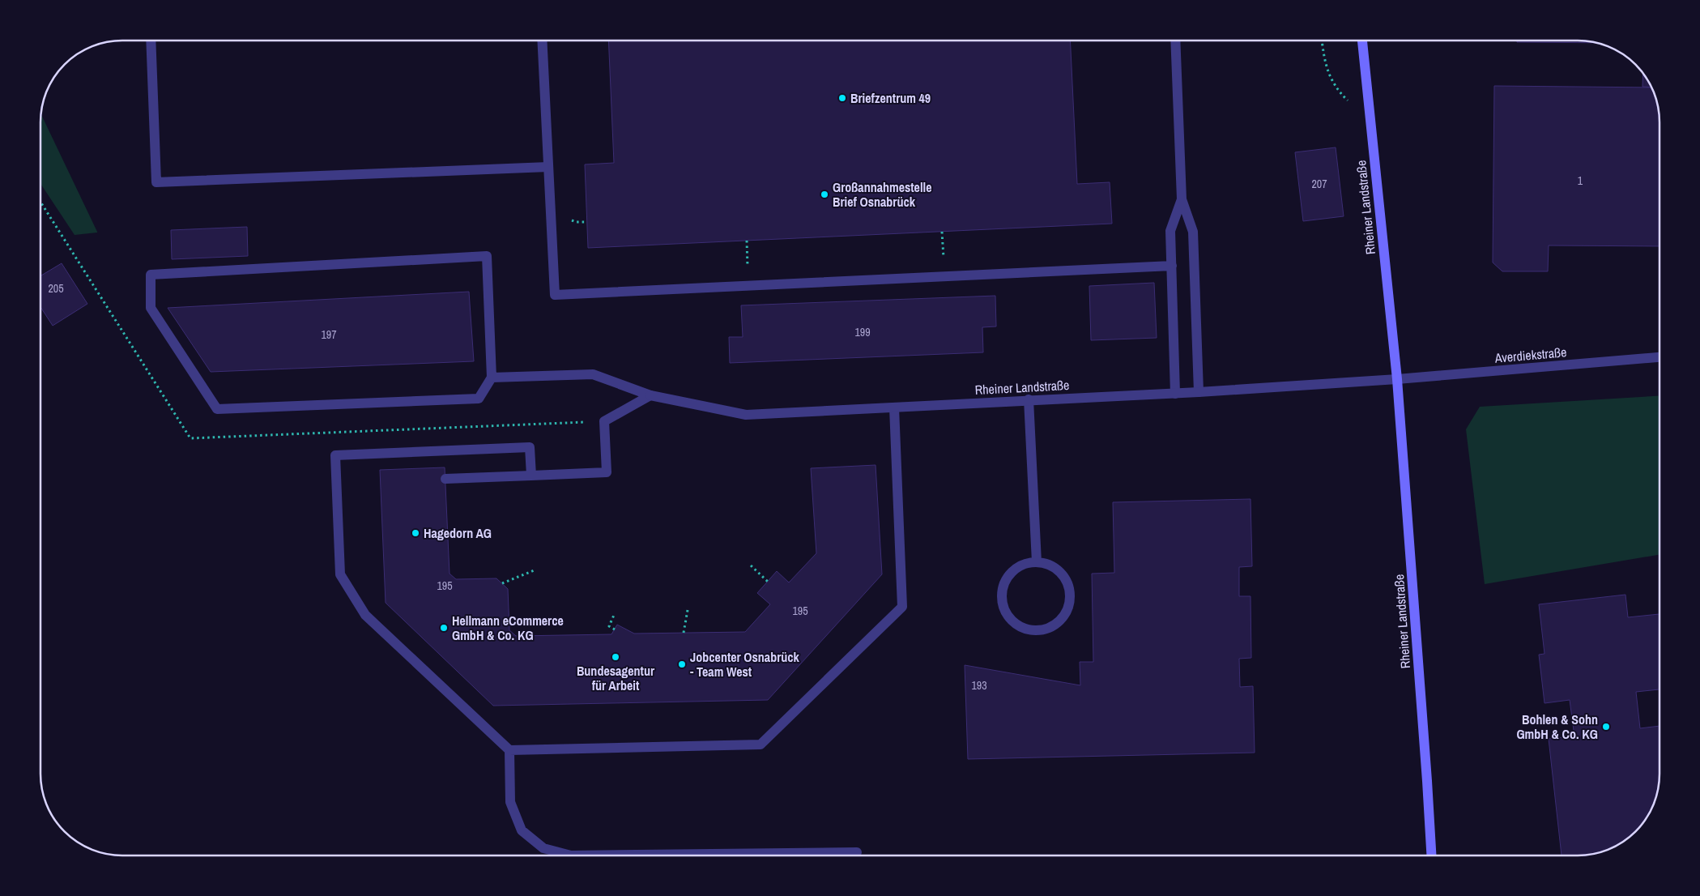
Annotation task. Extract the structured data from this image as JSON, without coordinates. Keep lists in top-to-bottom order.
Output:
{
  "streets": {
    "street": ["Rheiner Landstraße", "Averdiekstraße"]
  },
  "crossings": [
    ["Rheiner Landstraße", "Averdiekstraße"]
  ],
  "places": [
    "Briefzentrum 49",
    "Großannahmestelle Brief Osnabrück",
    "Hagedorn AG",
    "Hellmann eCommerce GmbH & Co. KG",
    "Bundesagentur für Arbeit",
    "Jobcenter Osnabrück - Team West",
    "Bohlen & Sohn GmbH & Co. KG"
  ],
  "house_numbers": [
    "1",
    "207",
    "205",
    "199",
    "197",
    "195",
    "195",
    "193"
  ]
}
